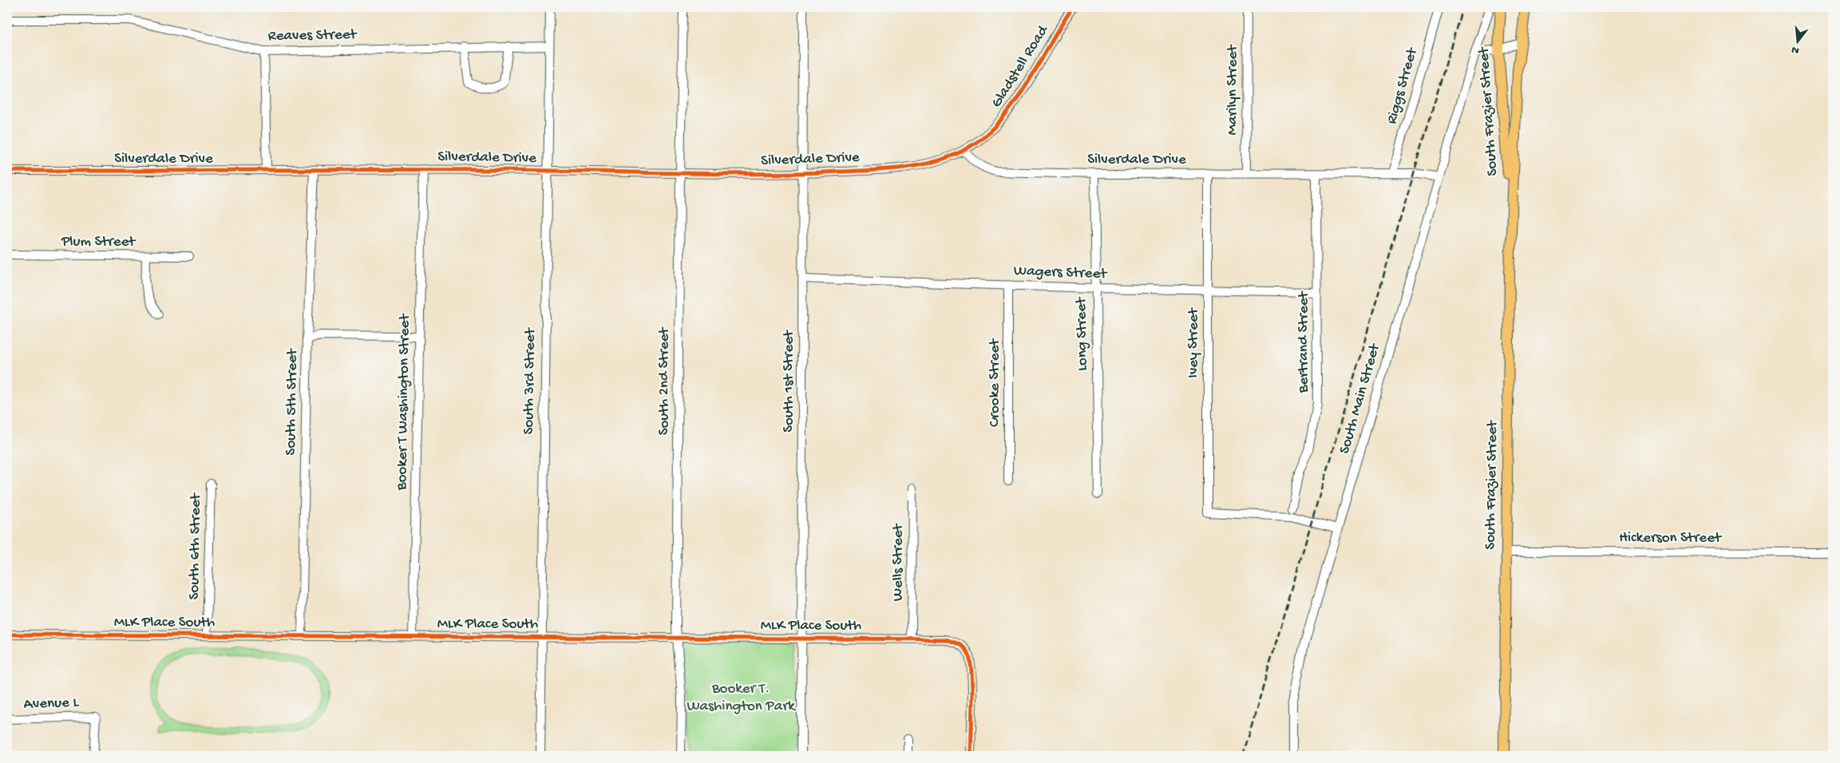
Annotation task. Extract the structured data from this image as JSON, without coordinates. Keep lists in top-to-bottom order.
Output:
{
  "streets": {
    "main road": ["South Frazier Street"],
    "street": [
      "Reaves Street",
      "Gladstell Road",
      "Riggs Street",
      "Marilyn Street",
      "Silverdale Drive",
      "Plum Street",
      "Wagers Street",
      "Long Street",
      "Bertrand Street",
      "Ivey Street",
      "South 3rd Street",
      "South 2nd Street",
      "South 1st Street",
      "Crooke Street",
      "South Main Street",
      "South 5th Street",
      "Booker T Washington Street",
      "Hickerson Street",
      "South 6th Street",
      "Wells Street",
      "MLK Place South",
      "Avenue L"
    ]
  },
  "crossings": [
    ["Reaves Street", "South 3rd Street"],
    ["Gladstell Road", "Silverdale Drive"],
    ["Riggs Street", "Silverdale Drive"],
    ["Marilyn Street", "Silverdale Drive"],
    ["South Frazier Street", "Hickerson Street"],
    ["Silverdale Drive", "Long Street"],
    ["Silverdale Drive", "Bertrand Street"],
    ["Silverdale Drive", "Ivey Street"],
    ["Silverdale Drive", "South 3rd Street"],
    ["Silverdale Drive", "South 2nd Street"],
    ["Silverdale Drive", "South 1st Street"],
    ["Silverdale Drive", "South Main Street"],
    ["Silverdale Drive", "South 5th Street"],
    ["Silverdale Drive", "Booker T Washington Street"],
    ["Wagers Street", "Long Street"],
    ["Wagers Street", "Bertrand Street"],
    ["Wagers Street", "Ivey Street"],
    ["Wagers Street", "South 1st Street"],
    ["Wagers Street", "Crooke Street"],
    ["Ivey Street", "South Main Street"],
    ["South 3rd Street", "MLK Place South"],
    ["South 2nd Street", "MLK Place South"],
    ["South 1st Street", "MLK Place South"],
    ["South 5th Street", "MLK Place South"],
    ["Booker T Washington Street", "MLK Place South"],
    ["South 6th Street", "MLK Place South"],
    ["Wells Street", "MLK Place South"]
  ],
  "parks": ["Booker T. Washington Park"],
  "north": "bottom"
}
